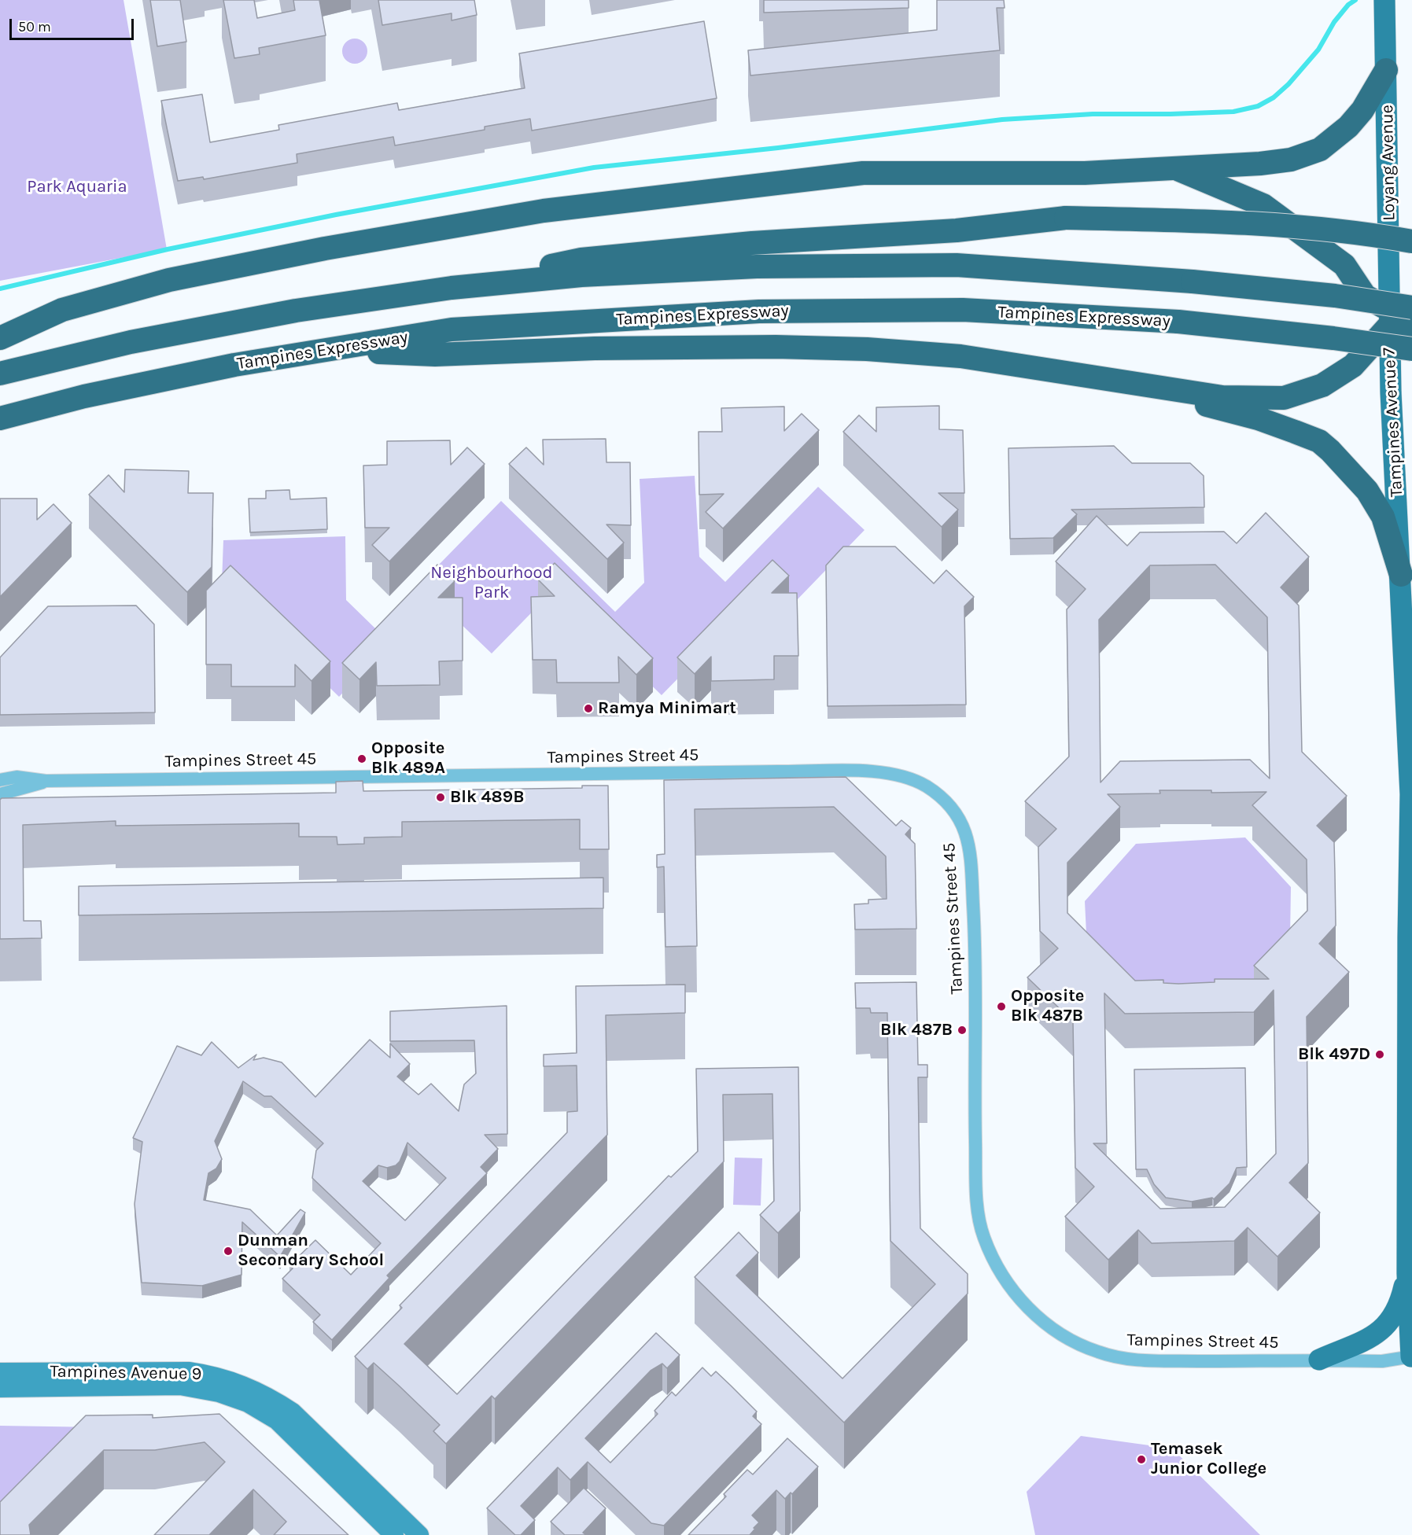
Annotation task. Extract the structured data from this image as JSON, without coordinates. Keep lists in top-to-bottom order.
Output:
{
  "streets": {
    "highway": ["Tampines Expressway"],
    "main road": ["Loyang Avenue", "Tampines Avenue 7", "Tampines Avenue 9"],
    "street": ["Tampines Street 45"]
  },
  "crossings": [
    ["Loyang Avenue", "Tampines Avenue 7"],
    ["Tampines Avenue 7", "Tampines Street 45"]
  ],
  "parks": ["Park Aquaria", "Neighbourhood Park"],
  "places": [
    "Ramya Minimart",
    "Opposite Blk 489A",
    "Blk 489B",
    "Opposite Blk 487B",
    "Blk 487B",
    "Blk 497D",
    "Dunman Secondary School",
    "Temasek Junior College"
  ],
  "scale_bar": "50 m"
}
